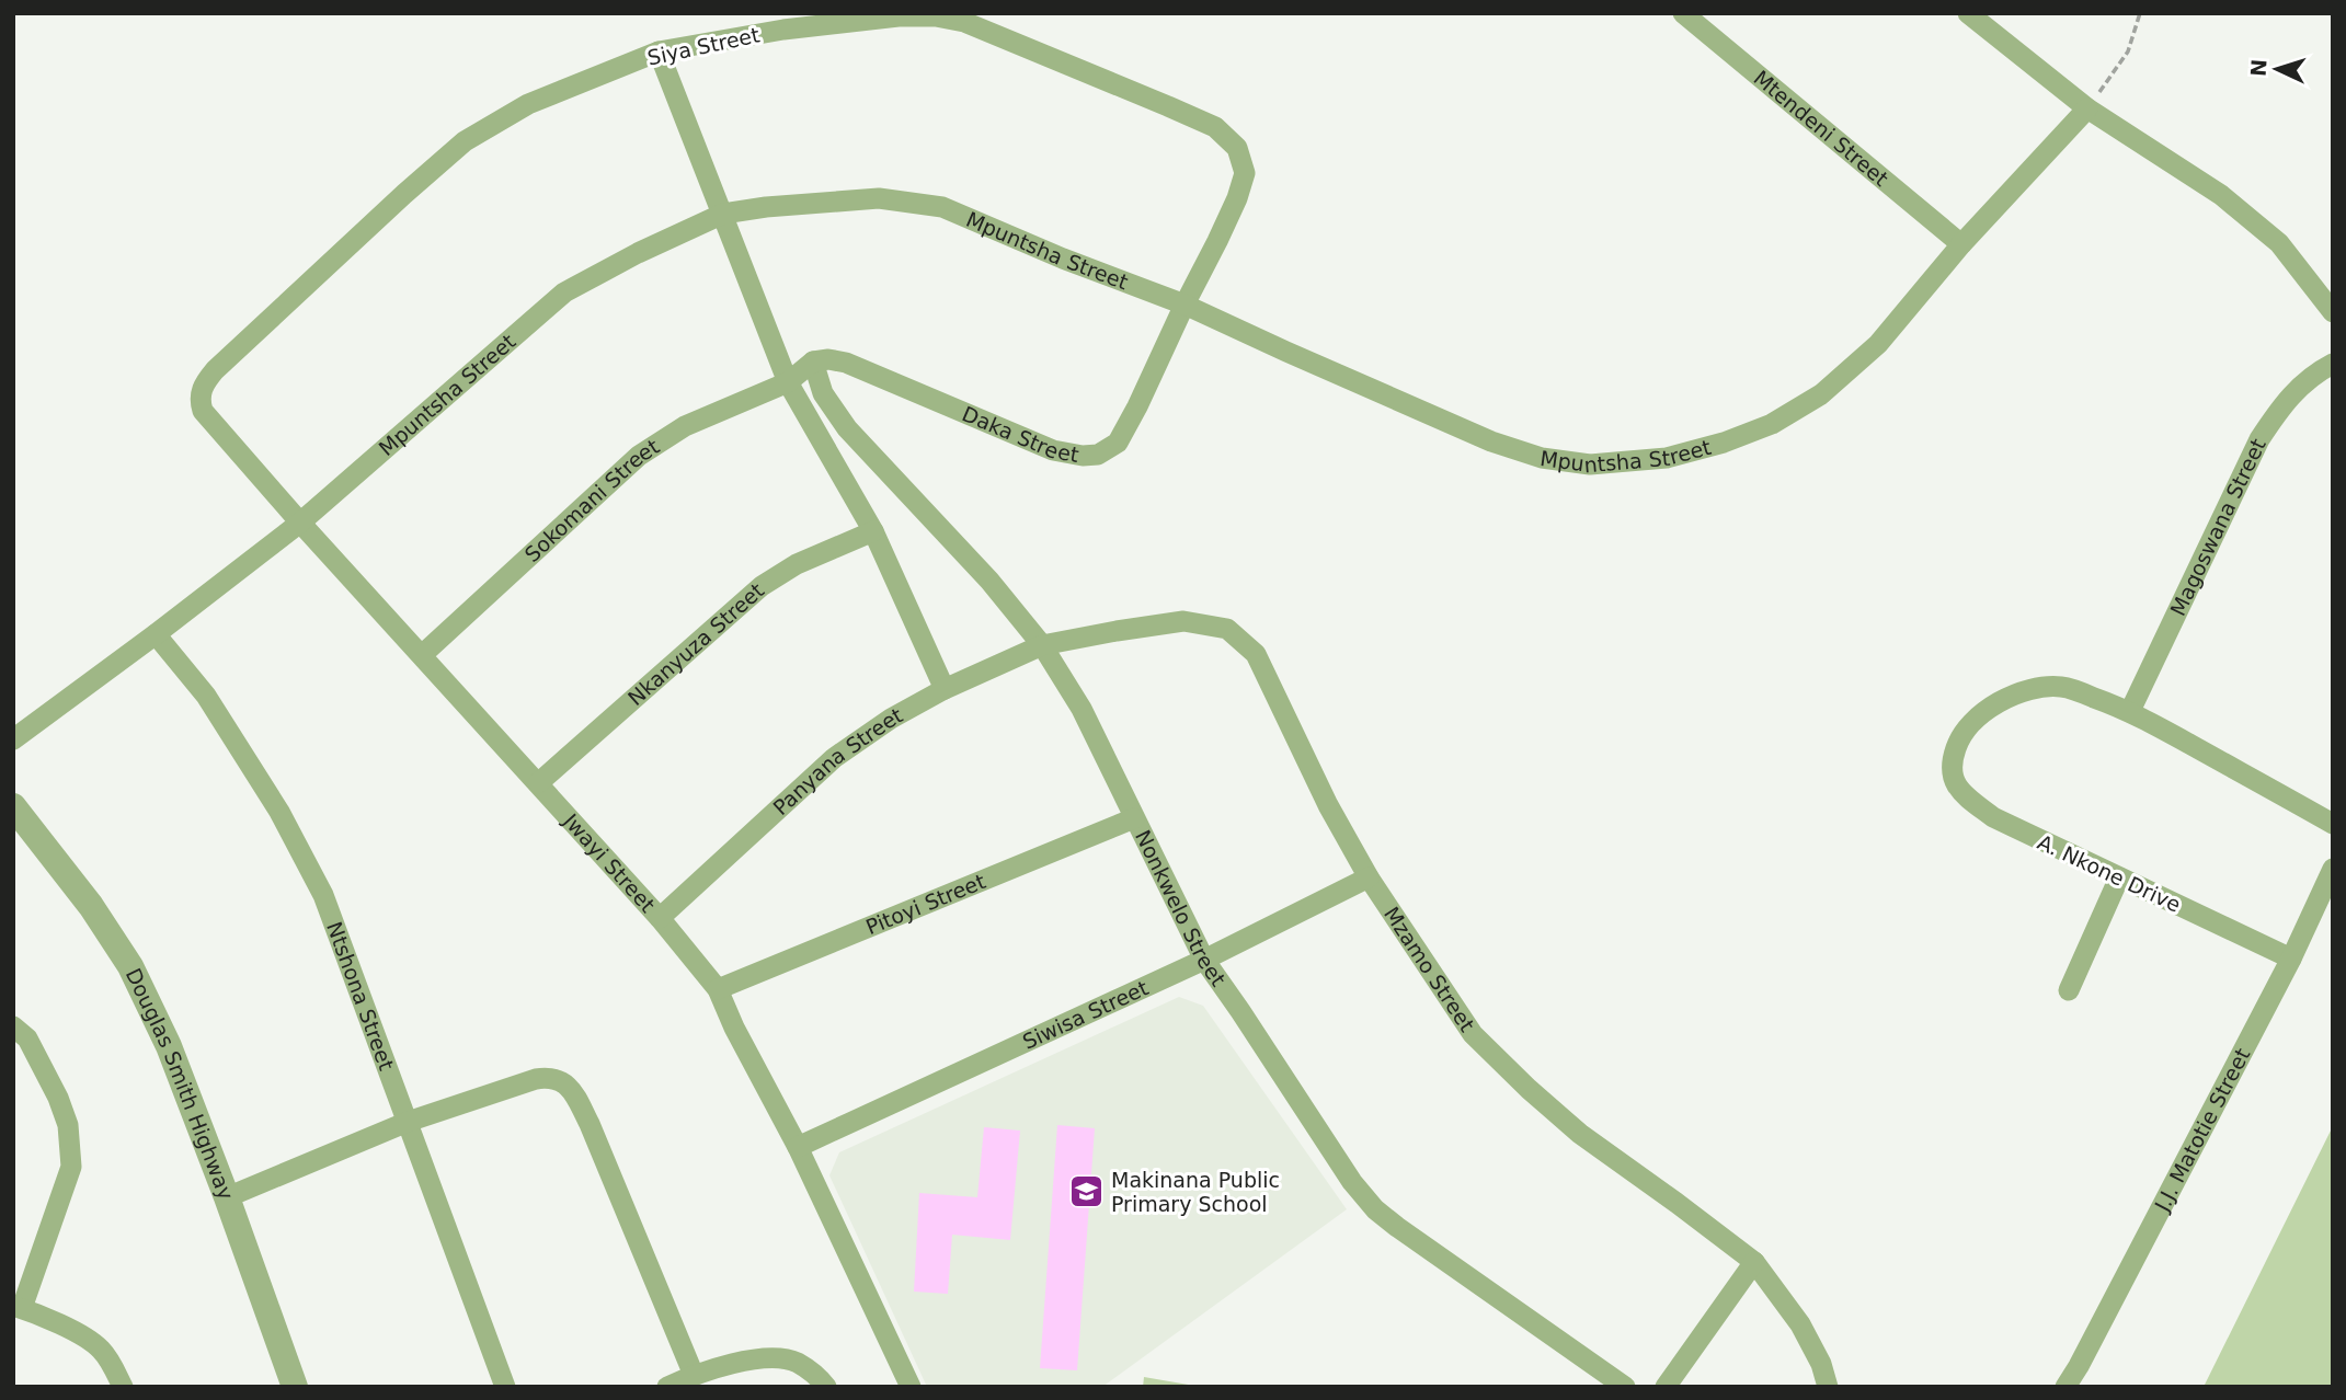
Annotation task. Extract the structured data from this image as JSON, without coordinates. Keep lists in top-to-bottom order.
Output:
{
  "streets": {
    "street": [
      "Siya Street",
      "Mtendeni Street",
      "Mpuntsha Street",
      "Daka Street",
      "Sokomani Street",
      "Magoswana Street",
      "Nkanyuza Street",
      "Panyana Street",
      "Jwayi Street",
      "A. Nkone Drive",
      "Pitoyi Street",
      "Nonkwelo Street",
      "Mzamo Street",
      "Ntshona Street",
      "Siwisa Street",
      "Douglas Smith Highway",
      "J.J. Matotie Street"
    ]
  },
  "crossings": [
    ["Siya Street", "Mpuntsha Street"],
    ["Siya Street", "Daka Street"],
    ["Siya Street", "Jwayi Street"],
    ["Mtendeni Street", "Mpuntsha Street"],
    ["Mpuntsha Street", "Daka Street"],
    ["Mpuntsha Street", "Jwayi Street"],
    ["Mpuntsha Street", "Ntshona Street"],
    ["Daka Street", "Nonkwelo Street"],
    ["Sokomani Street", "Jwayi Street"],
    ["Magoswana Street", "A. Nkone Drive"],
    ["Nkanyuza Street", "Jwayi Street"],
    ["Panyana Street", "Jwayi Street"],
    ["Panyana Street", "Nonkwelo Street"],
    ["Panyana Street", "Mzamo Street"],
    ["Jwayi Street", "Pitoyi Street"],
    ["Jwayi Street", "Siwisa Street"],
    ["A. Nkone Drive", "J.J. Matotie Street"],
    ["Pitoyi Street", "Nonkwelo Street"],
    ["Nonkwelo Street", "Mzamo Street"],
    ["Nonkwelo Street", "Siwisa Street"],
    ["Mzamo Street", "Siwisa Street"]
  ],
  "places": {
    "school or university": ["Makinana Public Primary School"]
  },
  "north": "left"
}
